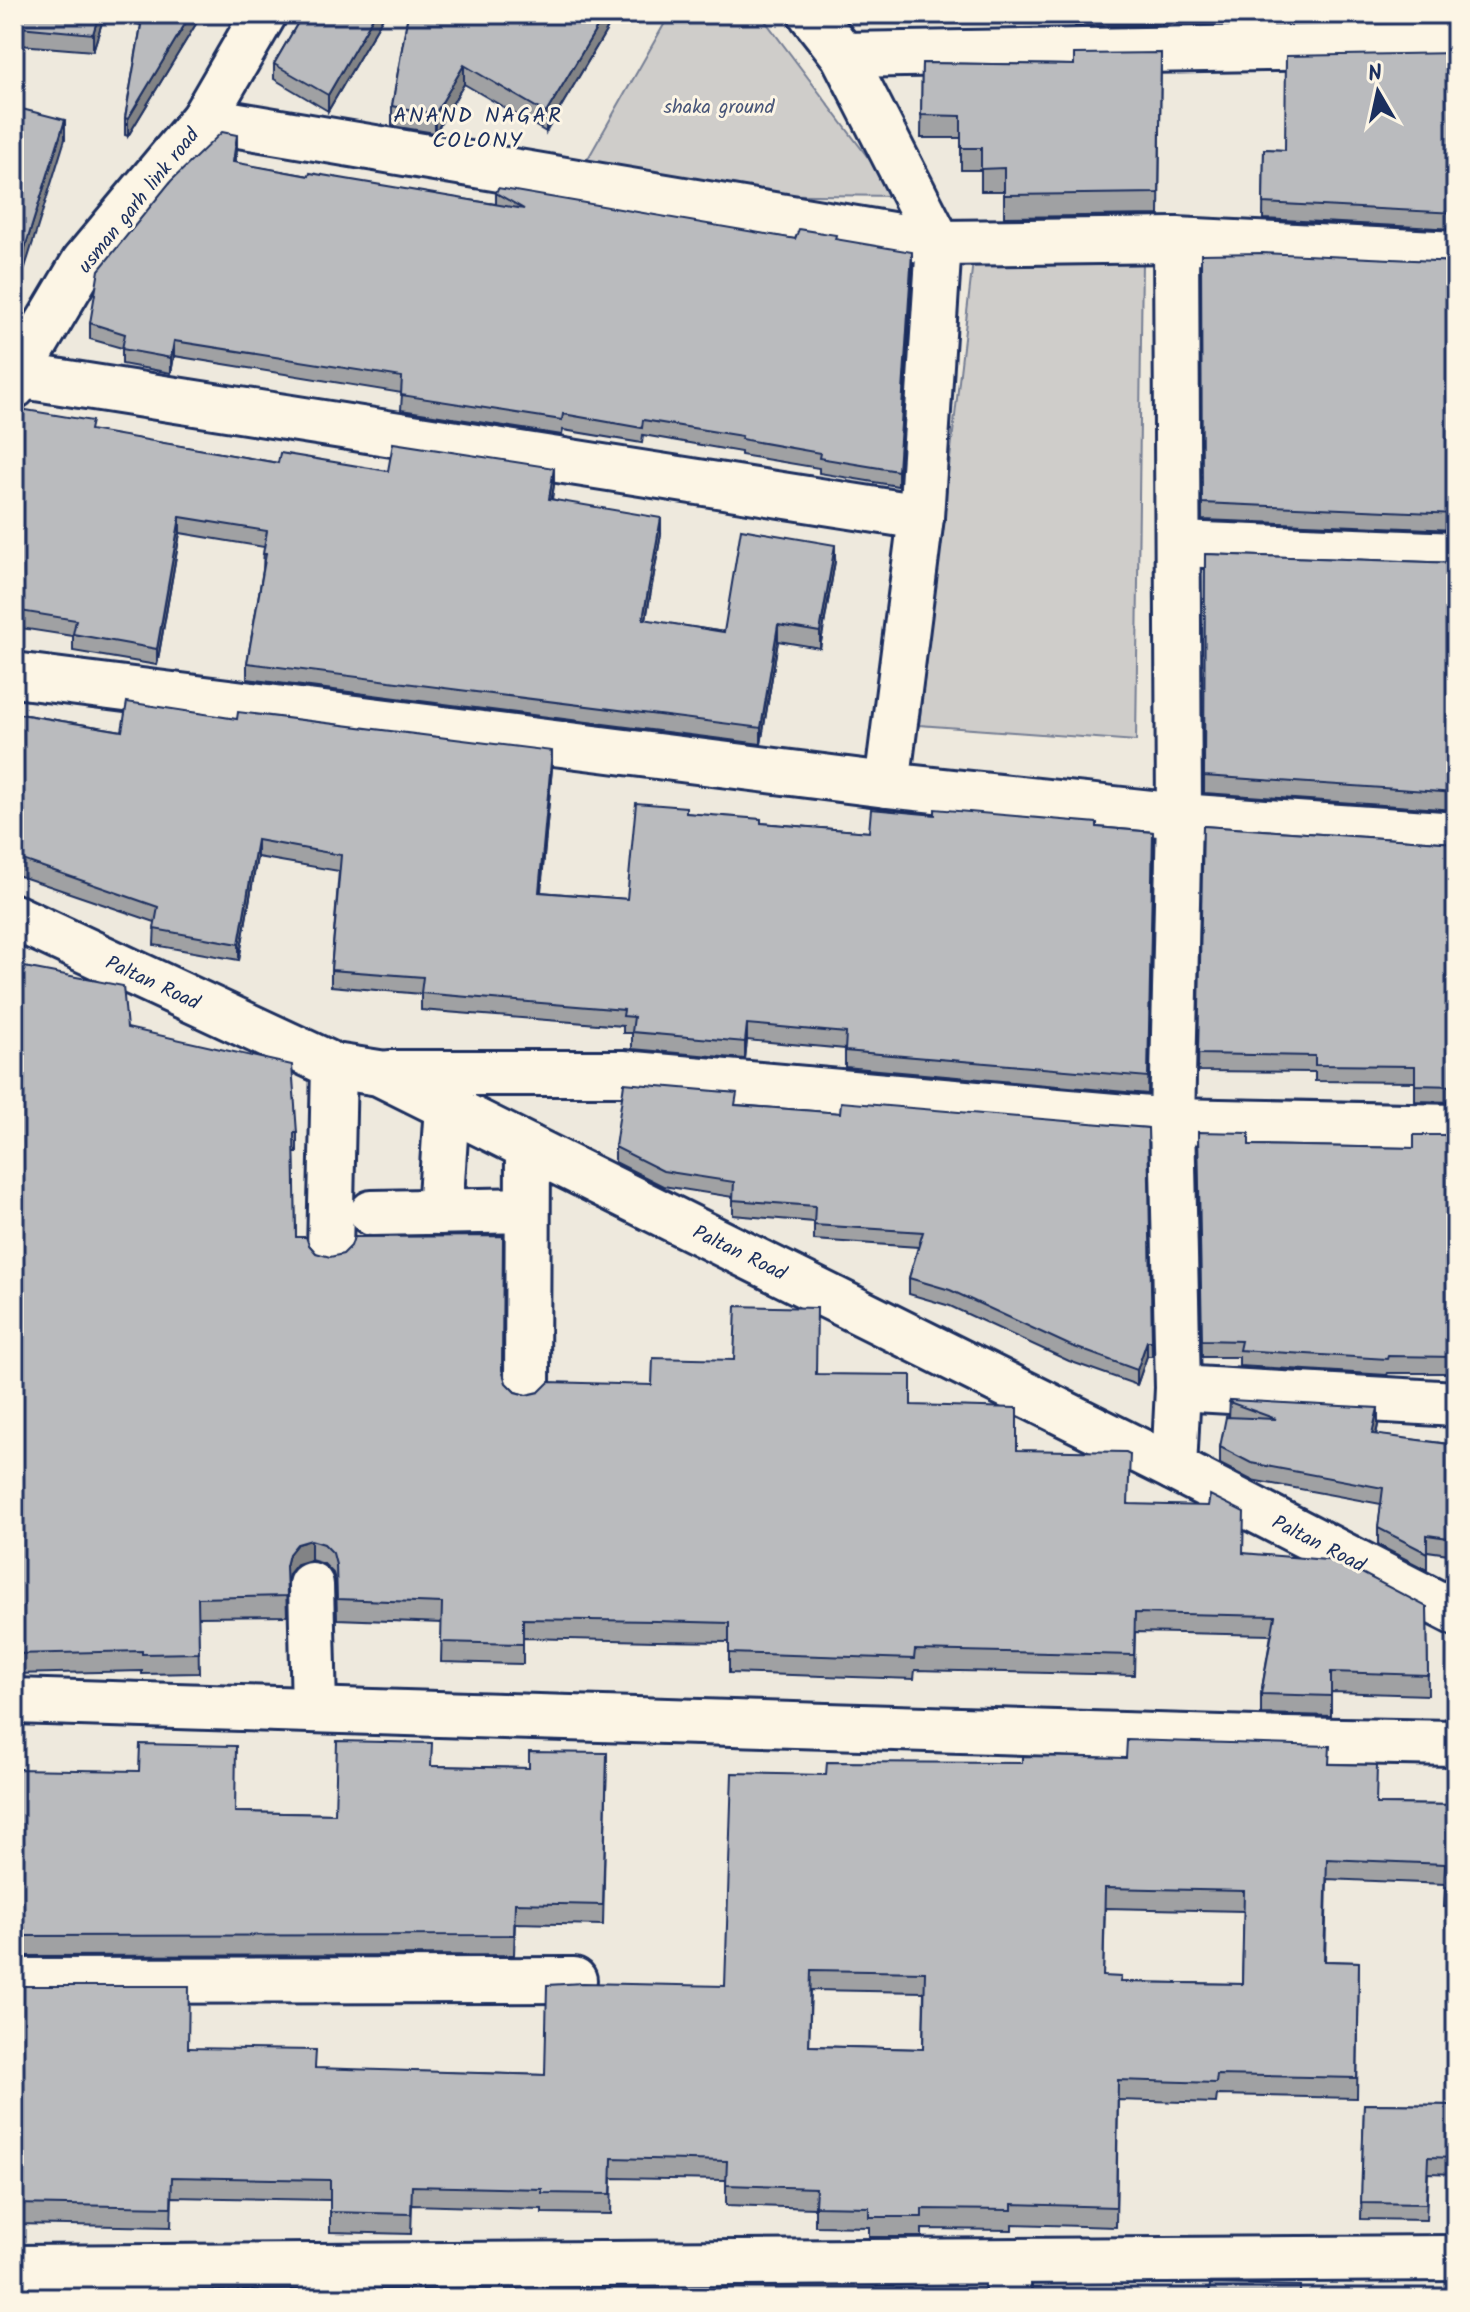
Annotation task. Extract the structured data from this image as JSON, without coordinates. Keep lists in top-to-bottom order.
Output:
{
  "streets": {
    "street": ["usman garh link road", "Paltan Road"]
  },
  "districts": ["ANAND NAGAR COLONY"],
  "parks": ["shaka ground"],
  "north": "top"
}
